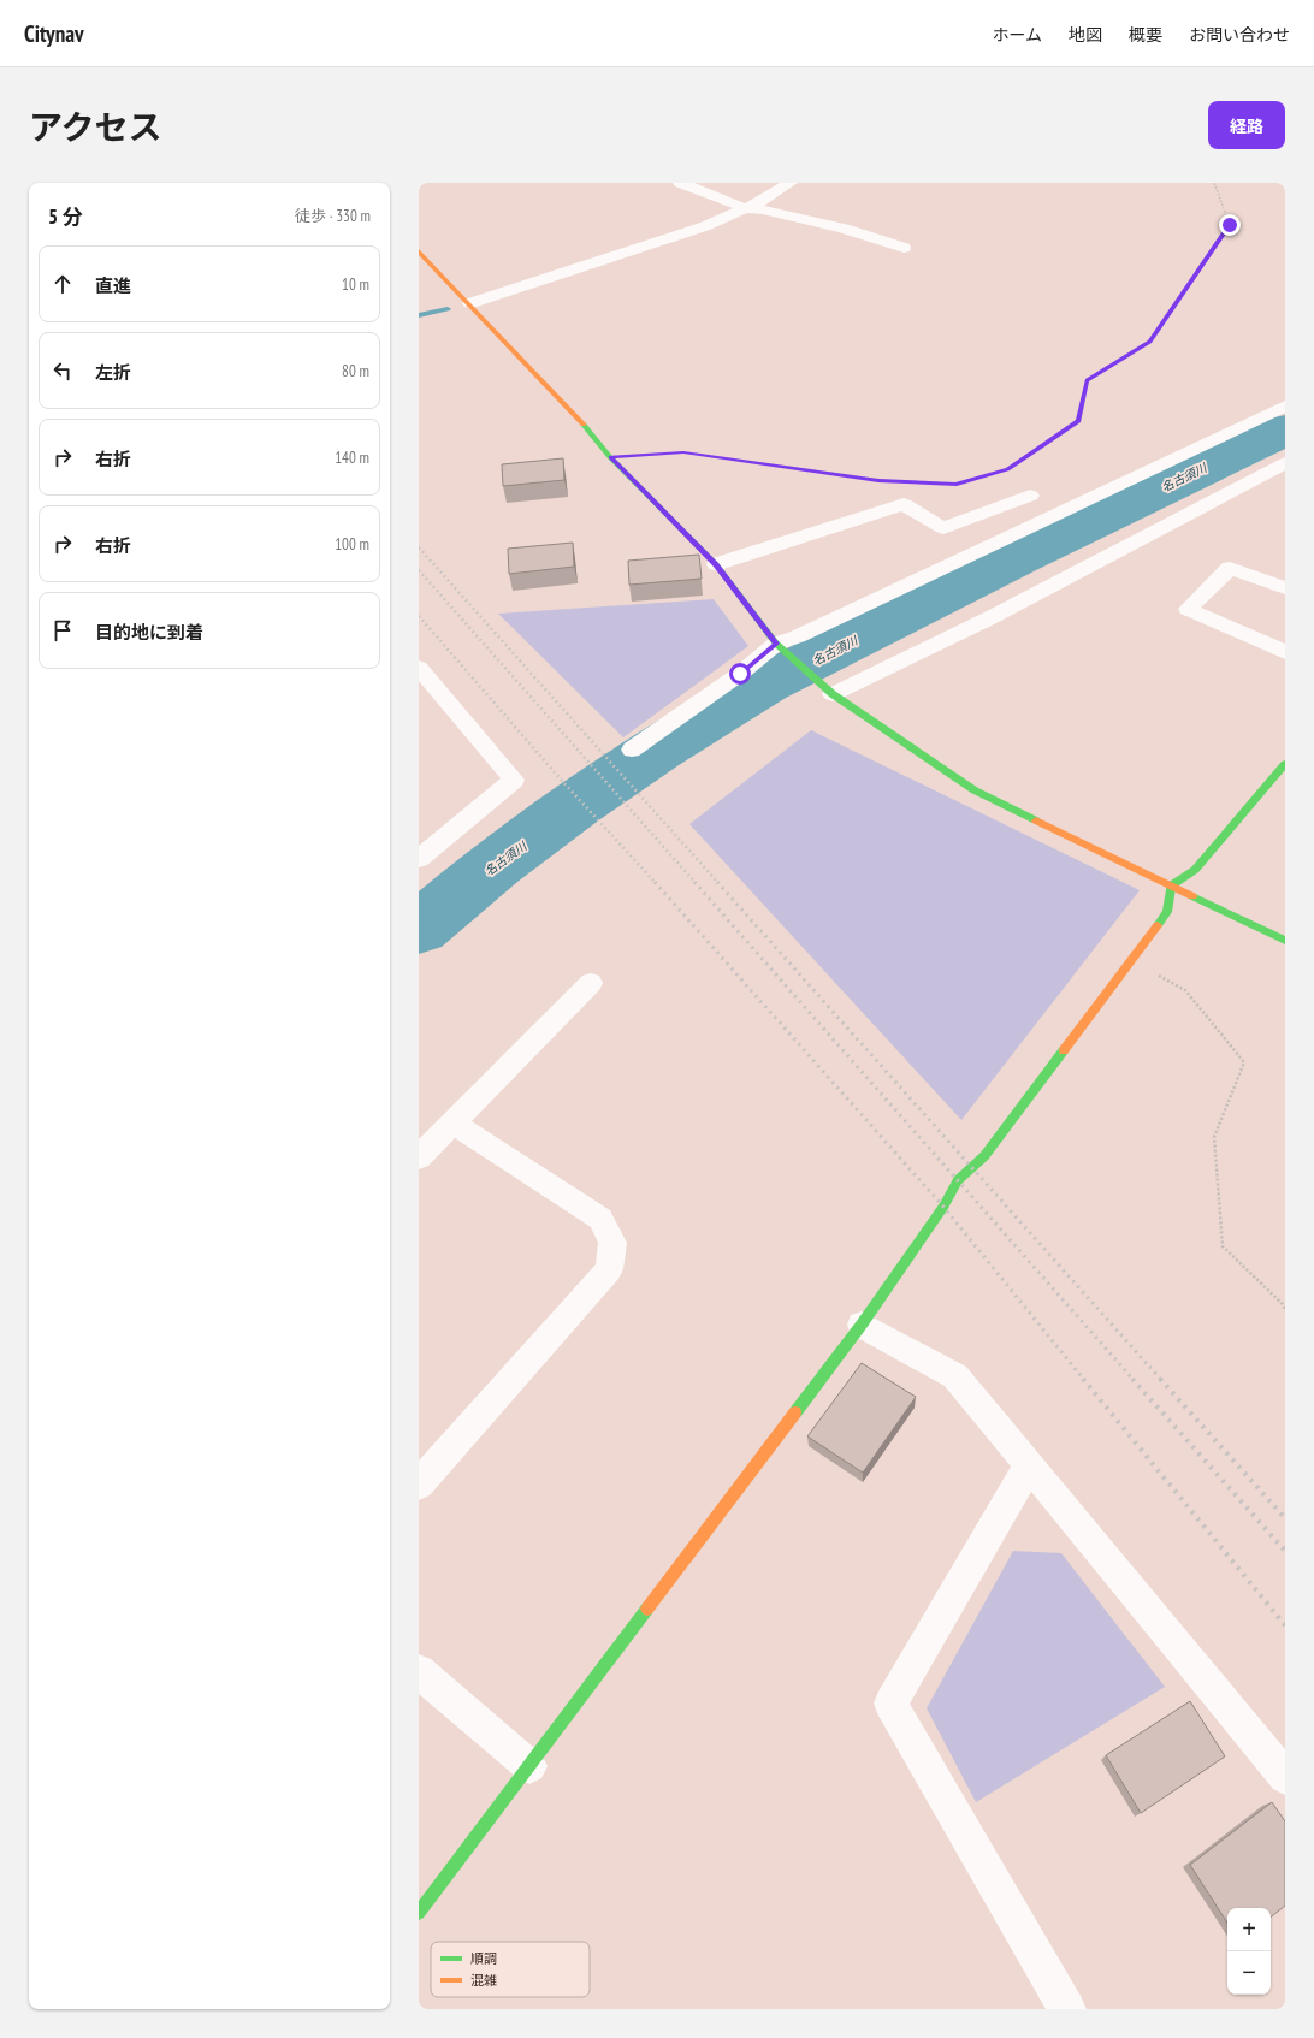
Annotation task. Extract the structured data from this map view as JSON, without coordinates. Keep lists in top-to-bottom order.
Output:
{
  "water": ["名古須川"],
  "legend": ["順調", "混雑"],
  "page": {
    "header": "Citynav",
    "nav": [
      "ホーム",
      "地図",
      "概要",
      "お問い合わせ"
    ],
    "title": "アクセス",
    "buttons": "経路",
    "heading": ["5 分", "徒歩 · 330 m"],
    "list": [
      ["直進", "10 m"],
      ["左折", "80 m"],
      ["右折", "140 m"],
      ["右折", "100 m"],
      "目的地に到着"
    ],
    "map_buttons": ["+", "−"]
  }
}
